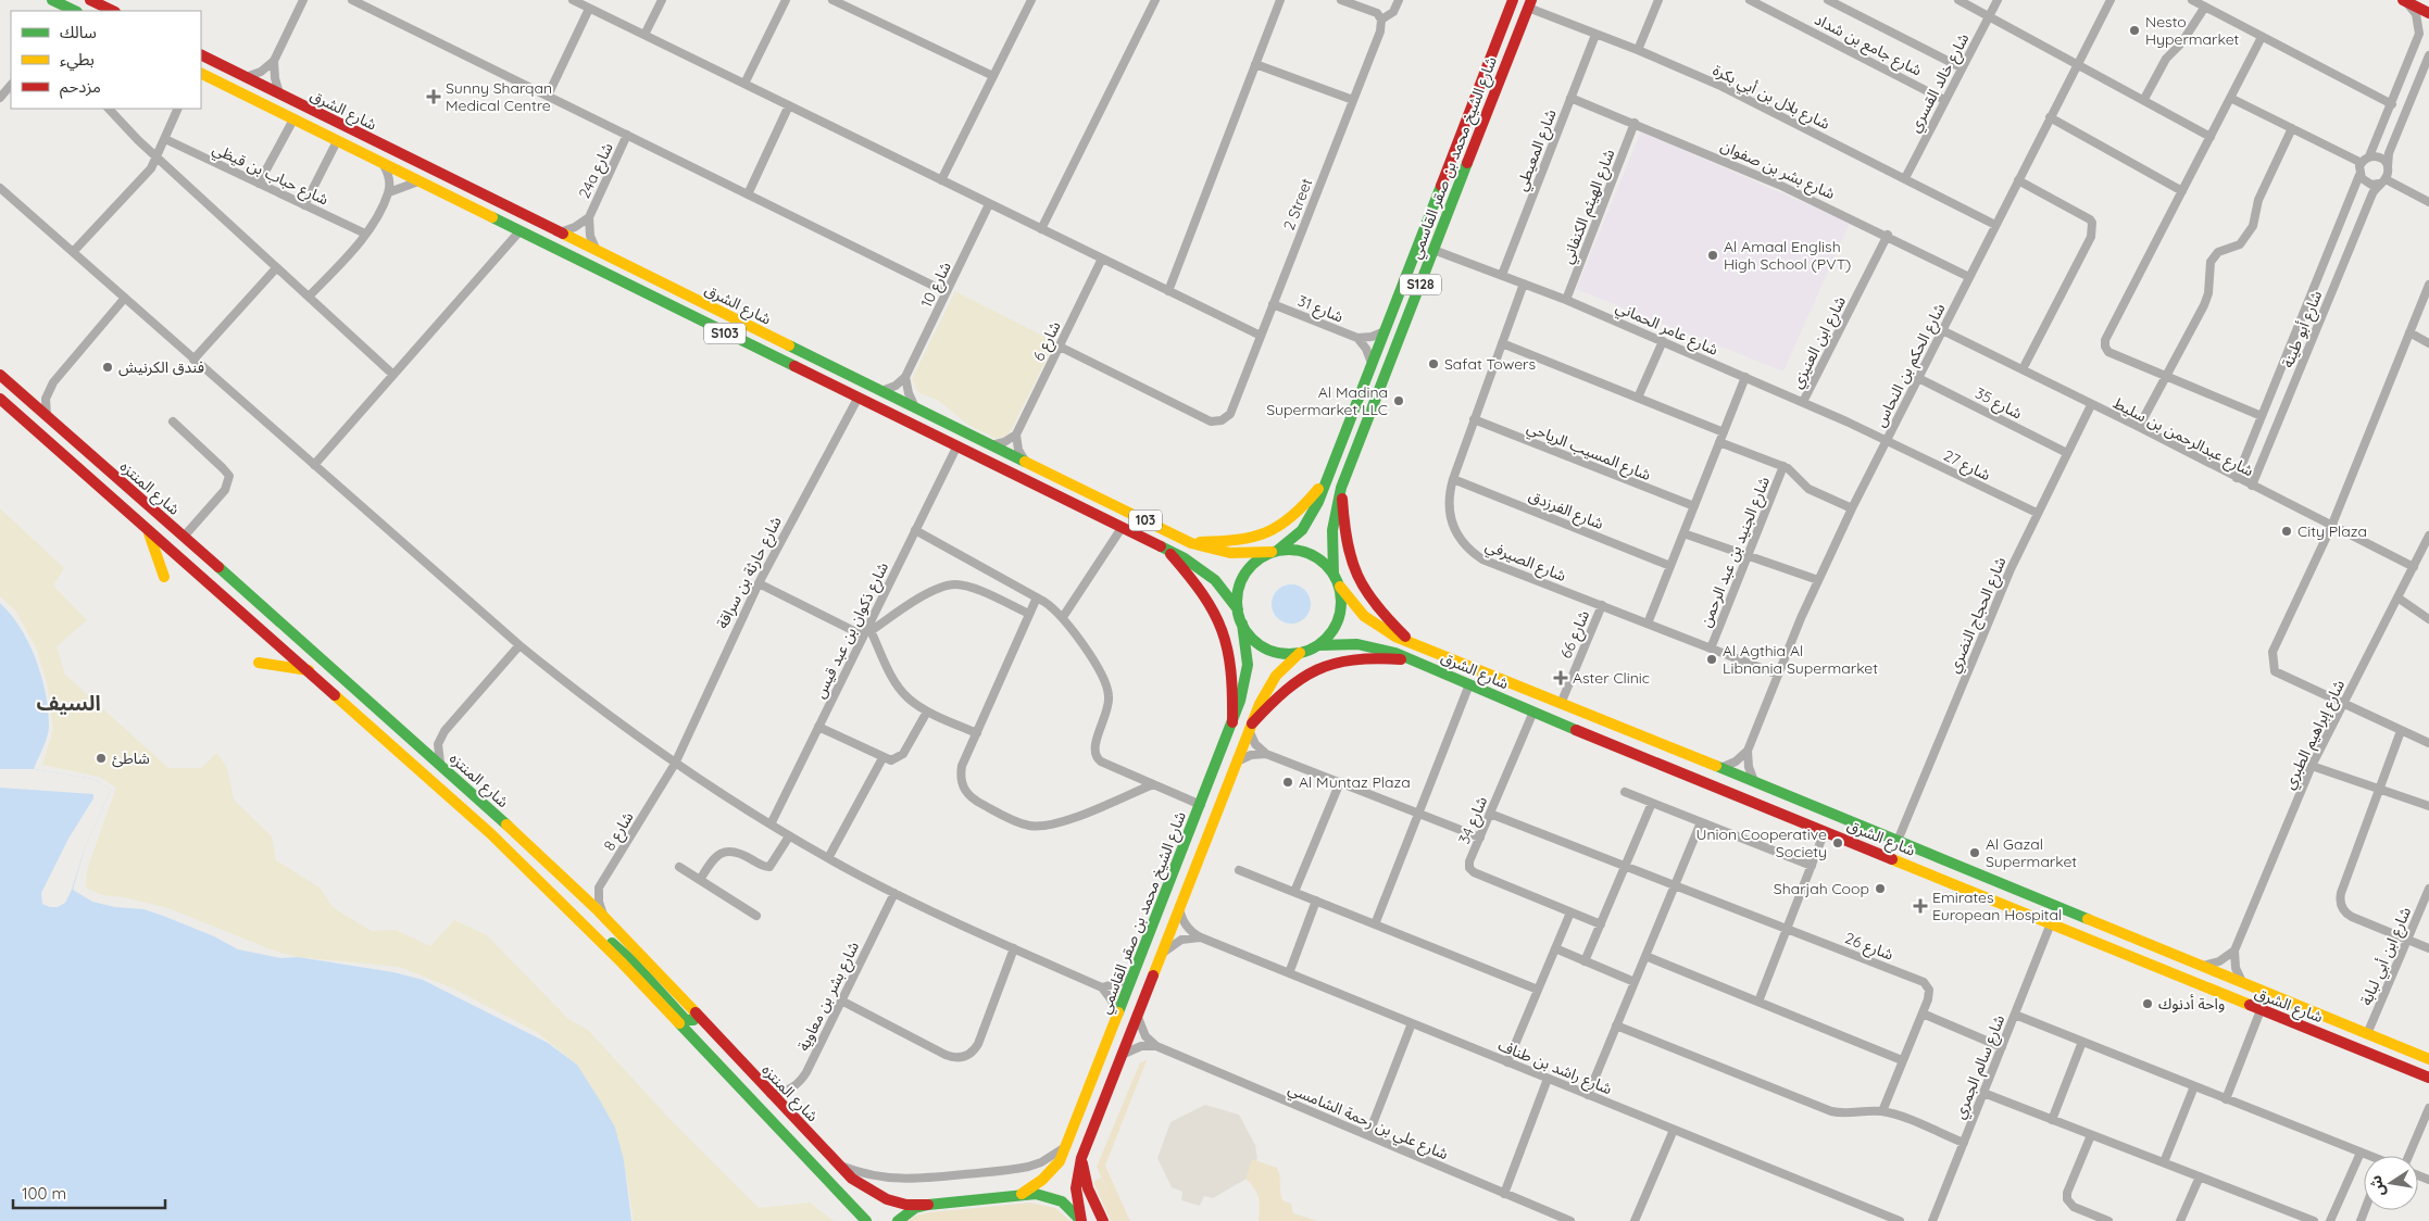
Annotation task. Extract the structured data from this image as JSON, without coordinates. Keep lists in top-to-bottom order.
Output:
{
  "streets": {
    "main road": [
      "شارع الشرق",
      "شارع الشيخ محمد بن صقر القاسمي",
      "S128",
      "S103",
      "شارع المنتزه",
      "103"
    ],
    "street": [
      "شارع جامع بن شداد",
      "شارع خالد القسري",
      "شارع بلال بن أبي بكرة",
      "شارع المعيطي",
      "شارع بشر بن صفوان",
      "24a شارع",
      "شارع حباب بن قيظي",
      "2 Street",
      "شارع الهيثم الكنفاني",
      "شارع 10",
      "شارع 31",
      "شارع عامر الحماني",
      "شارع أبو طينة",
      "شارع 6",
      "شارع ابن العنيزي",
      "شارع الحكم بن النحاس",
      "شارع 35",
      "شارع عبدالرحمن بن سليط",
      "شارع المسيب الرياحي",
      "شارع 27",
      "شارع الفرزدق",
      "شارع الجنيد بن عبد الرحمن",
      "شارع الصيرفي",
      "شارع حارثة بن سراقة",
      "شارع الحجاج النضري",
      "شارع ذكوان بن عبد قيس",
      "شارع 66",
      "شارع إبراهيم الطبري",
      "شارع 34",
      "شارع 8",
      "شارع 26",
      "شارع ابن أبي لبابة",
      "شارع بشر بن معاوية",
      "شارع راشد بن طناف",
      "شارع سالم الجمري",
      "شارع علي بن رحمة الشامسي"
    ]
  },
  "crossings": [
    ["شارع جامع بن شداد", "شارع خالد القسري"],
    ["شارع خالد القسري", "شارع بلال بن أبي بكرة"],
    ["شارع بلال بن أبي بكرة", "شارع المعيطي"],
    ["شارع بلال بن أبي بكرة", "شارع الشيخ محمد بن صقر القاسمي"],
    ["شارع بلال بن أبي بكرة", "شارع الحكم بن النحاس"],
    ["شارع الشرق", "شارع الشيخ محمد بن صقر القاسمي"],
    ["شارع الشرق", "24a شارع"],
    ["شارع الشرق", "شارع حارثة بن سراقة"],
    ["شارع الشرق", "شارع الحجاج النضري"],
    ["شارع الشرق", "شارع ذكوان بن عبد قيس"],
    ["شارع الشرق", "شارع 66"],
    ["شارع الشرق", "شارع 34"],
    ["شارع الشرق", "شارع ابن أبي لبابة"],
    ["شارع الشرق", "شارع سالم الجمري"],
    ["شارع المعيطي", "شارع بشر بن صفوان"],
    ["شارع المعيطي", "شارع عامر الحماني"],
    ["شارع الشيخ محمد بن صقر القاسمي", "شارع 31"],
    ["شارع الشيخ محمد بن صقر القاسمي", "شارع عامر الحماني"],
    ["شارع الشيخ محمد بن صقر القاسمي", "شارع راشد بن طناف"],
    ["شارع بشر بن صفوان", "شارع الهيثم الكنفاني"],
    ["شارع بشر بن صفوان", "شارع ابن العنيزي"],
    ["شارع بشر بن صفوان", "شارع الحكم بن النحاس"],
    ["2 Street", "شارع 31"],
    ["2 Street", "شارع 6"],
    ["شارع الهيثم الكنفاني", "شارع عامر الحماني"],
    ["شارع عامر الحماني", "شارع ابن العنيزي"],
    ["شارع عامر الحماني", "شارع الحكم بن النحاس"],
    ["شارع عامر الحماني", "شارع 27"],
    ["شارع عامر الحماني", "شارع الصيرفي"],
    ["شارع أبو طينة", "شارع عبدالرحمن بن سليط"],
    ["شارع الحكم بن النحاس", "شارع 35"],
    ["شارع الحكم بن النحاس", "شارع عبدالرحمن بن سليط"],
    ["شارع الحكم بن النحاس", "شارع 27"],
    ["شارع الحكم بن النحاس", "شارع الصيرفي"],
    ["شارع 35", "شارع الحجاج النضري"],
    ["شارع عبدالرحمن بن سليط", "شارع الحجاج النضري"],
    ["شارع عبدالرحمن بن سليط", "شارع إبراهيم الطبري"],
    ["شارع المسيب الرياحي", "شارع الصيرفي"],
    ["شارع 27", "شارع الحجاج النضري"],
    ["شارع المنتزه", "شارع 8"],
    ["شارع المنتزه", "شارع بشر بن معاوية"],
    ["شارع الفرزدق", "شارع الصيرفي"],
    ["شارع الجنيد بن عبد الرحمن", "شارع الصيرفي"],
    ["شارع الصيرفي", "شارع 66"],
    ["شارع حارثة بن سراقة", "شارع 8"],
    ["شارع 34", "شارع 26"]
  ],
  "districts": ["السيف"],
  "places": {
    "other": [
      "Nesto Hypermarket",
      "Al Amaal English High School (PVT)",
      "Safat Towers",
      "فندق الكرنيش",
      "Al Madina Supermarket LLC",
      "City Plaza",
      "Al Agthia Al Libnania Supermarket",
      "شاطئ",
      "Al Muntaz Plaza",
      "Union Cooperative Society",
      "Al Gazal Supermarket",
      "Sharjah Coop",
      "واحة أدنوك"
    ],
    "health": ["Sunny Sharqan Medical Centre", "Aster Clinic", "Emirates European Hospital"]
  },
  "legend": ["سالك", "بطيء", "مزدحم"],
  "scale_bar": "100 m",
  "north": "left"
}
